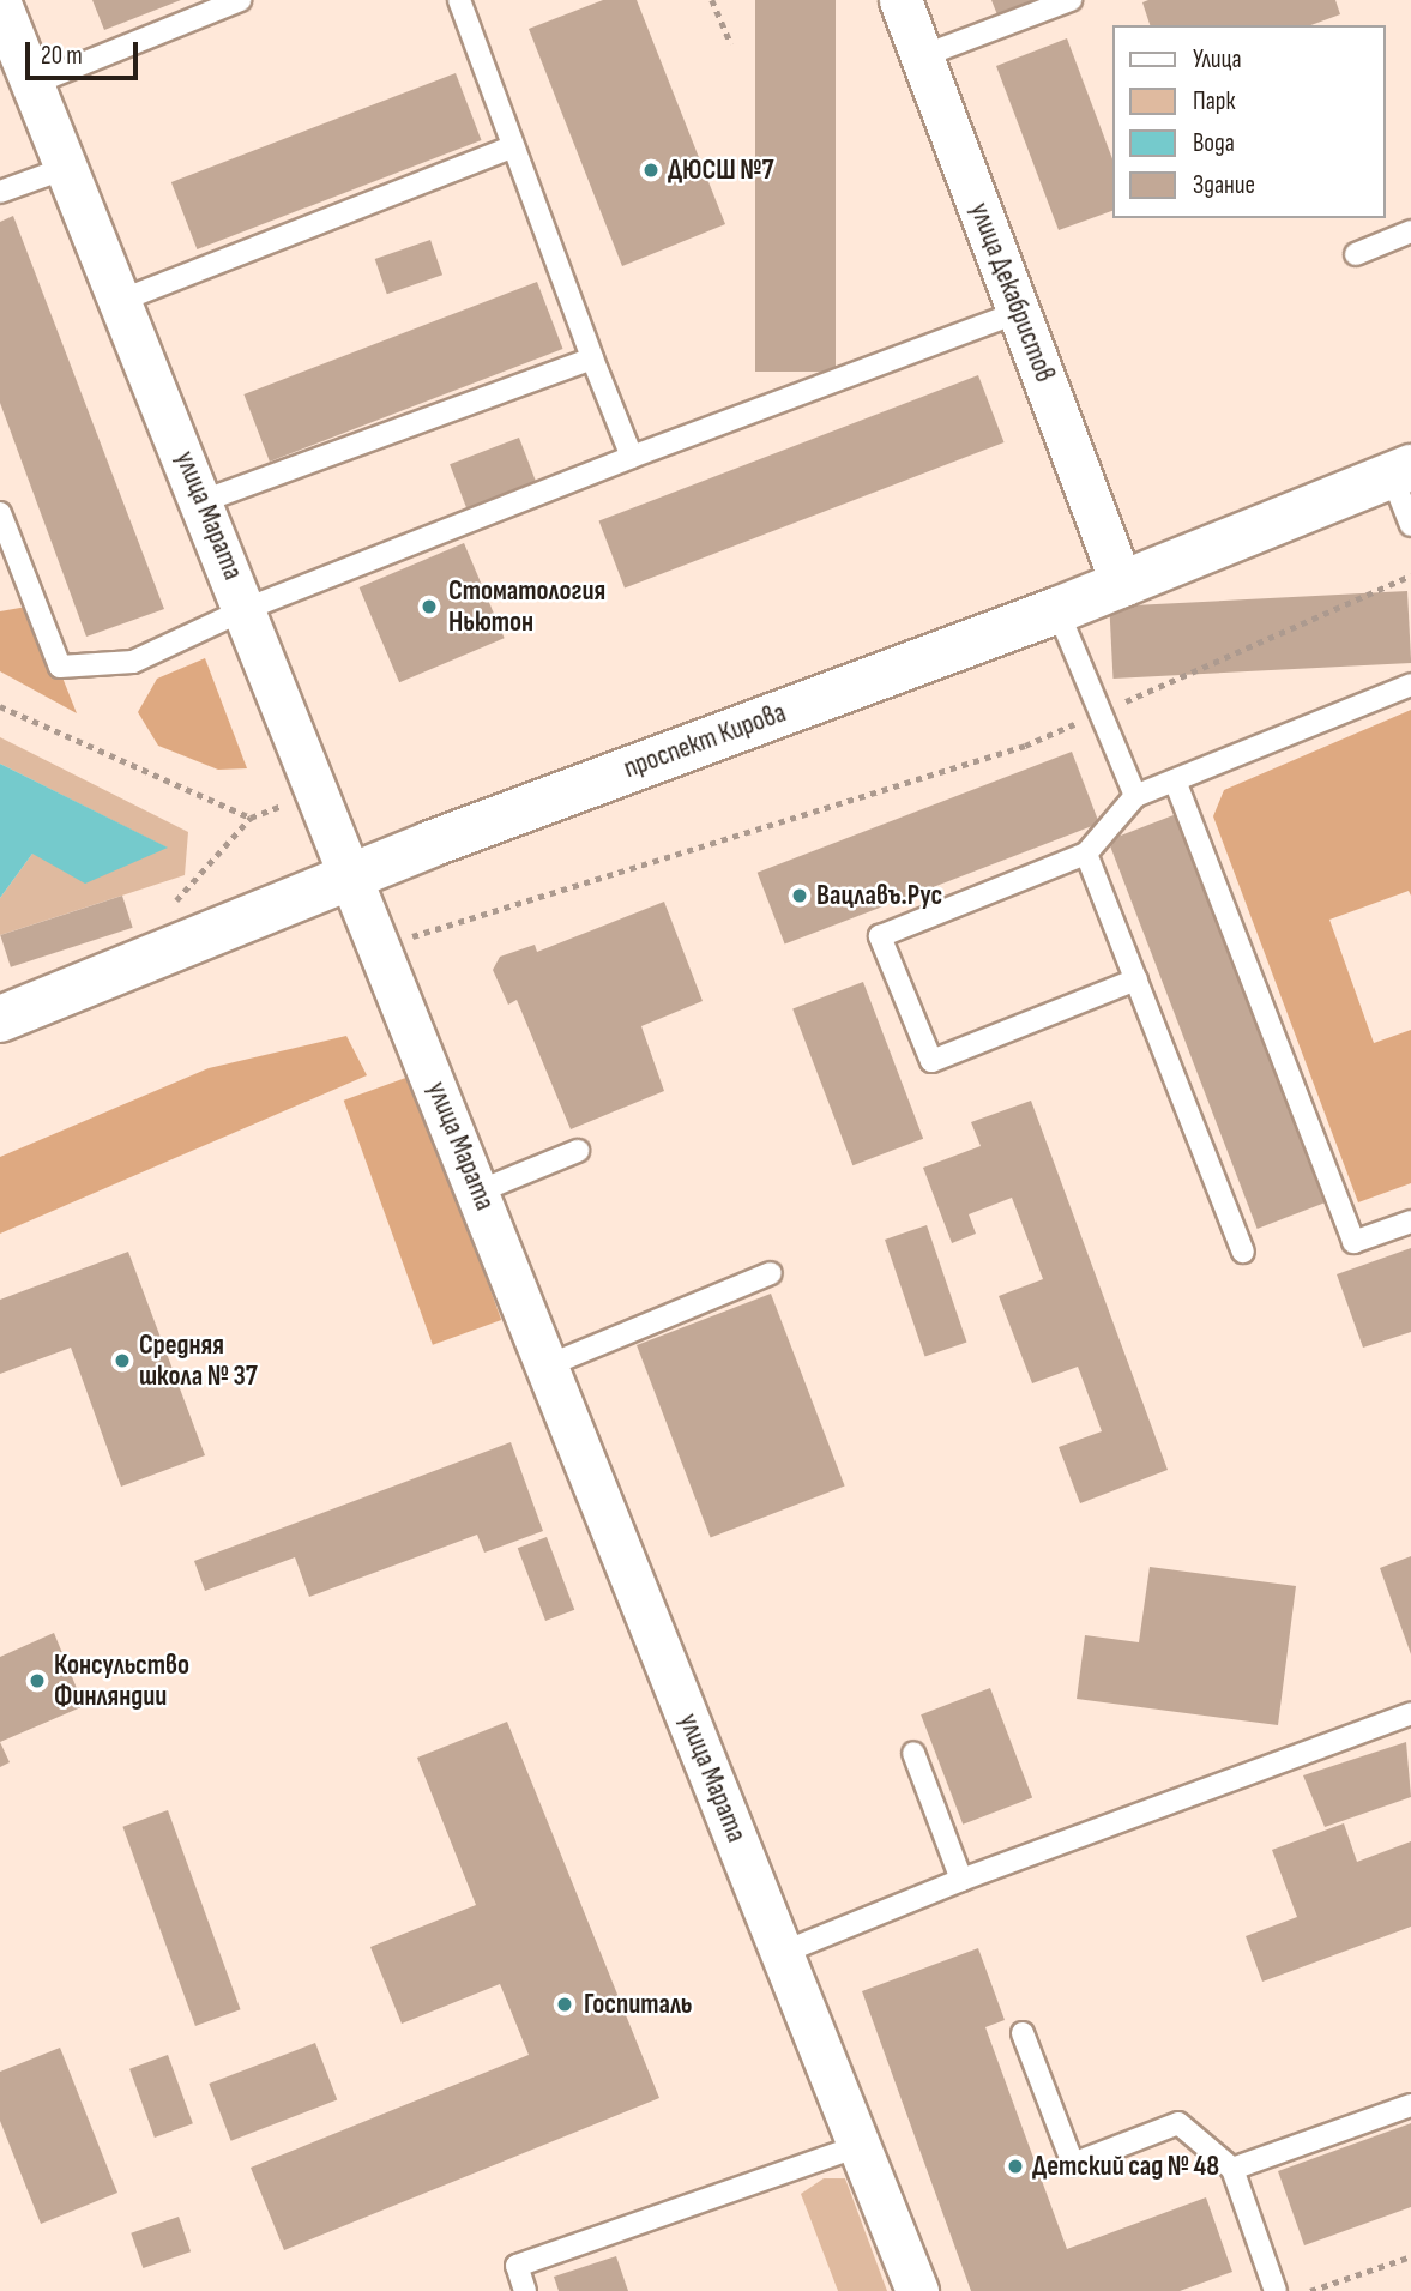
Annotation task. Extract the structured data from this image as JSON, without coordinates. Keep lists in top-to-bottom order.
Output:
{
  "streets": {
    "main road": ["проспект Кирова"],
    "street": ["улица Декабристов", "улица Марата"]
  },
  "crossings": [
    ["улица Декабристов", "проспект Кирова"],
    ["улица Марата", "проспект Кирова"]
  ],
  "places": [
    "ДЮСШ №7",
    "Стоматология Ньютон",
    "Вацлавъ.Рус",
    "Средняя школа № 37",
    "Консульство Финляндии",
    "Госпиталь",
    "Детский сад № 48"
  ],
  "legend": [
    "Улица",
    "Парк",
    "Вода",
    "Здание"
  ],
  "scale_bar": "20 m"
}
